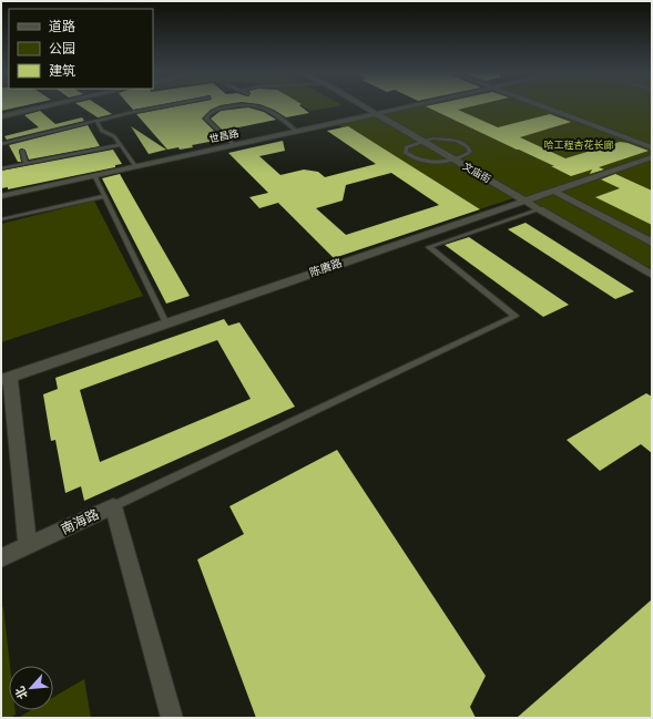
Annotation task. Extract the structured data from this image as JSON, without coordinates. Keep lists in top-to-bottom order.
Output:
{
  "streets": {
    "street": [
      "世昌路",
      "文庙街",
      "陈赓路",
      "南海路"
    ]
  },
  "crossings": [
    ["世昌路", "文庙街"],
    ["文庙街", "陈赓路"]
  ],
  "parks": ["哈工程杏花长廊"],
  "legend": ["道路", "公园", "建筑"],
  "north": "bottom left"
}
